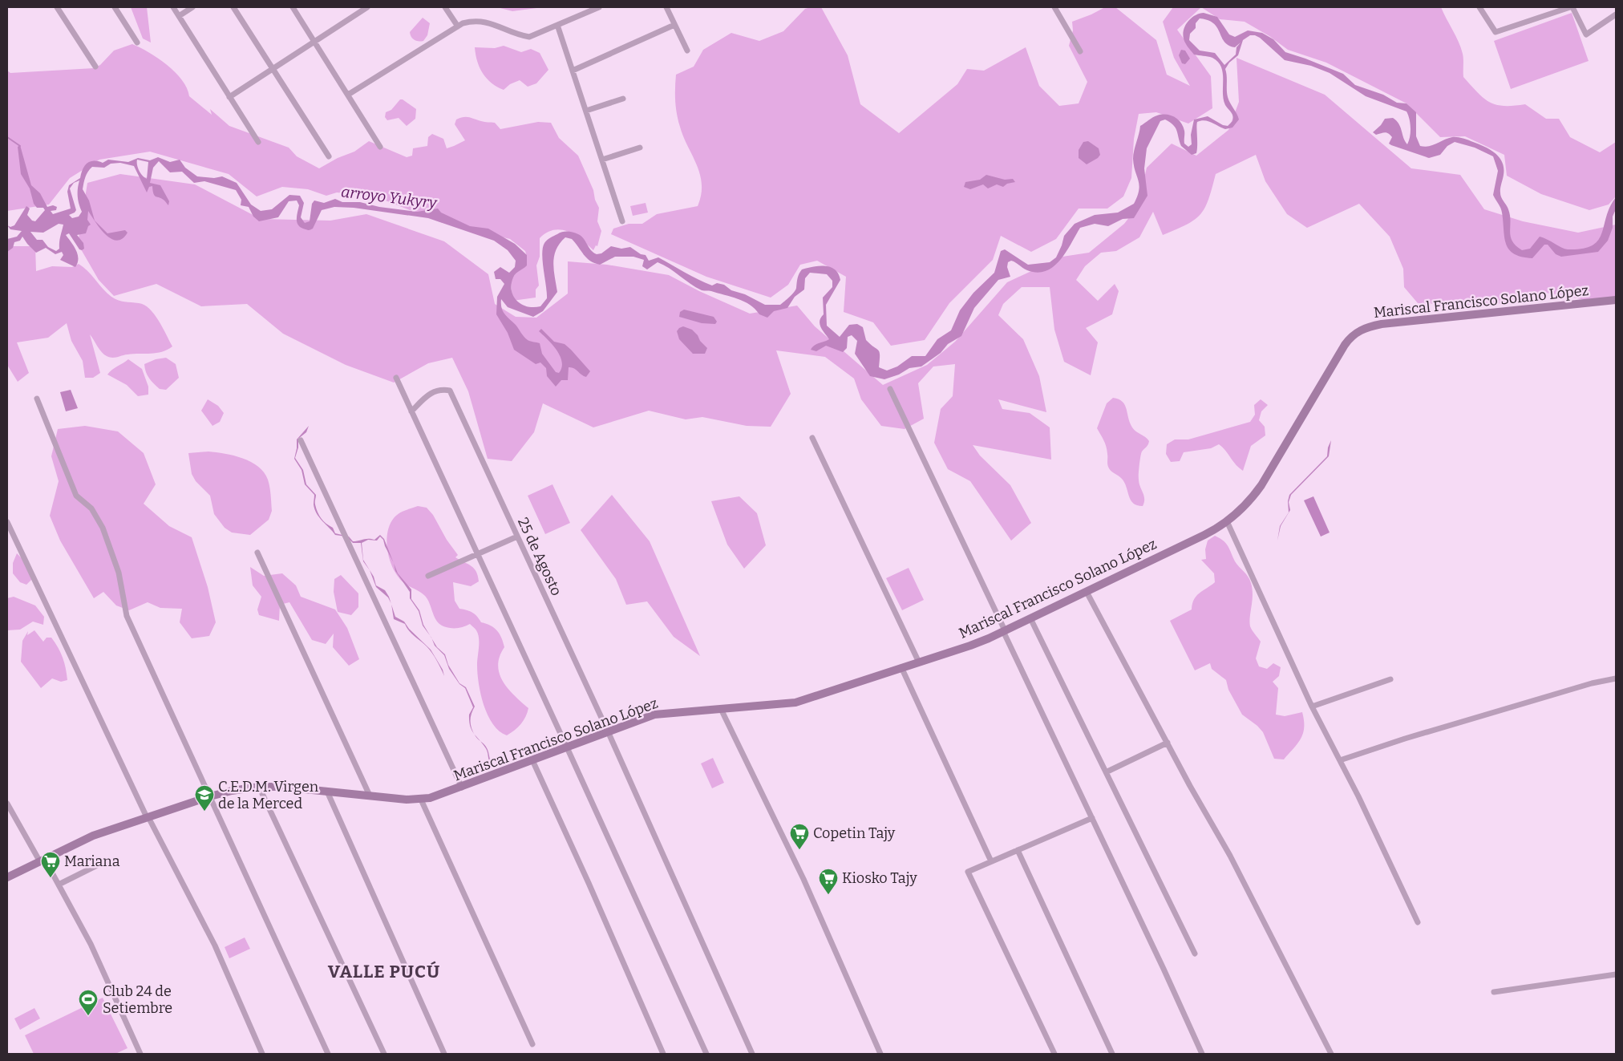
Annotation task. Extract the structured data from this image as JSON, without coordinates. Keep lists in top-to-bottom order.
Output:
{
  "streets": {
    "main road": ["Mariscal Francisco Solano López"],
    "street": ["25 de Agosto"]
  },
  "crossings": [
    ["Mariscal Francisco Solano López", "25 de Agosto"]
  ],
  "districts": ["VALLE PUCÚ"],
  "water": ["arroyo Yukyry"],
  "places": {
    "school or university": ["C.E.D.M. Virgen de la Merced"],
    "supermarket": ["Copetin Tajy", "Mariana", "Kiosko Tajy"],
    "sports": ["Club 24 de Setiembre"]
  }
}
